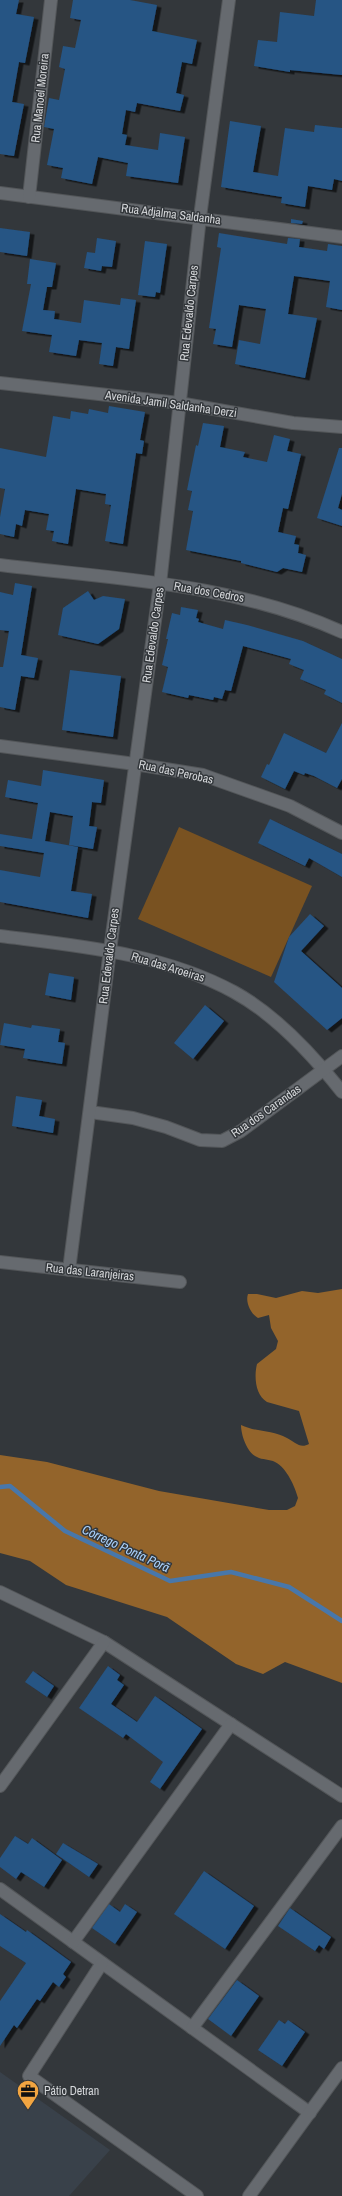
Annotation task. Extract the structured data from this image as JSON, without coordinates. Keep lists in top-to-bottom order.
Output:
{
  "streets": {
    "street": [
      "Rua Manoel Moreira",
      "Rua Adjalma Saldanha",
      "Rua Edevaldo Carpes",
      "Avenida Jamil Saldanha Derzi",
      "Rua dos Cedros",
      "Rua das Perobas",
      "Rua das Aroeiras",
      "Rua dos Carandas",
      "Rua das Laranjeiras"
    ]
  },
  "crossings": [
    ["Rua Manoel Moreira", "Rua Adjalma Saldanha"],
    ["Rua Adjalma Saldanha", "Rua Edevaldo Carpes"],
    ["Rua Edevaldo Carpes", "Avenida Jamil Saldanha Derzi"],
    ["Rua Edevaldo Carpes", "Rua dos Cedros"],
    ["Rua Edevaldo Carpes", "Rua das Perobas"],
    ["Rua Edevaldo Carpes", "Rua das Aroeiras"],
    ["Rua Edevaldo Carpes", "Rua dos Carandas"],
    ["Rua Edevaldo Carpes", "Rua das Laranjeiras"],
    ["Rua das Aroeiras", "Rua dos Carandas"]
  ],
  "water": ["Córrego Ponta Porã"],
  "places": {
    "office": ["Pátio Detran"]
  }
}
